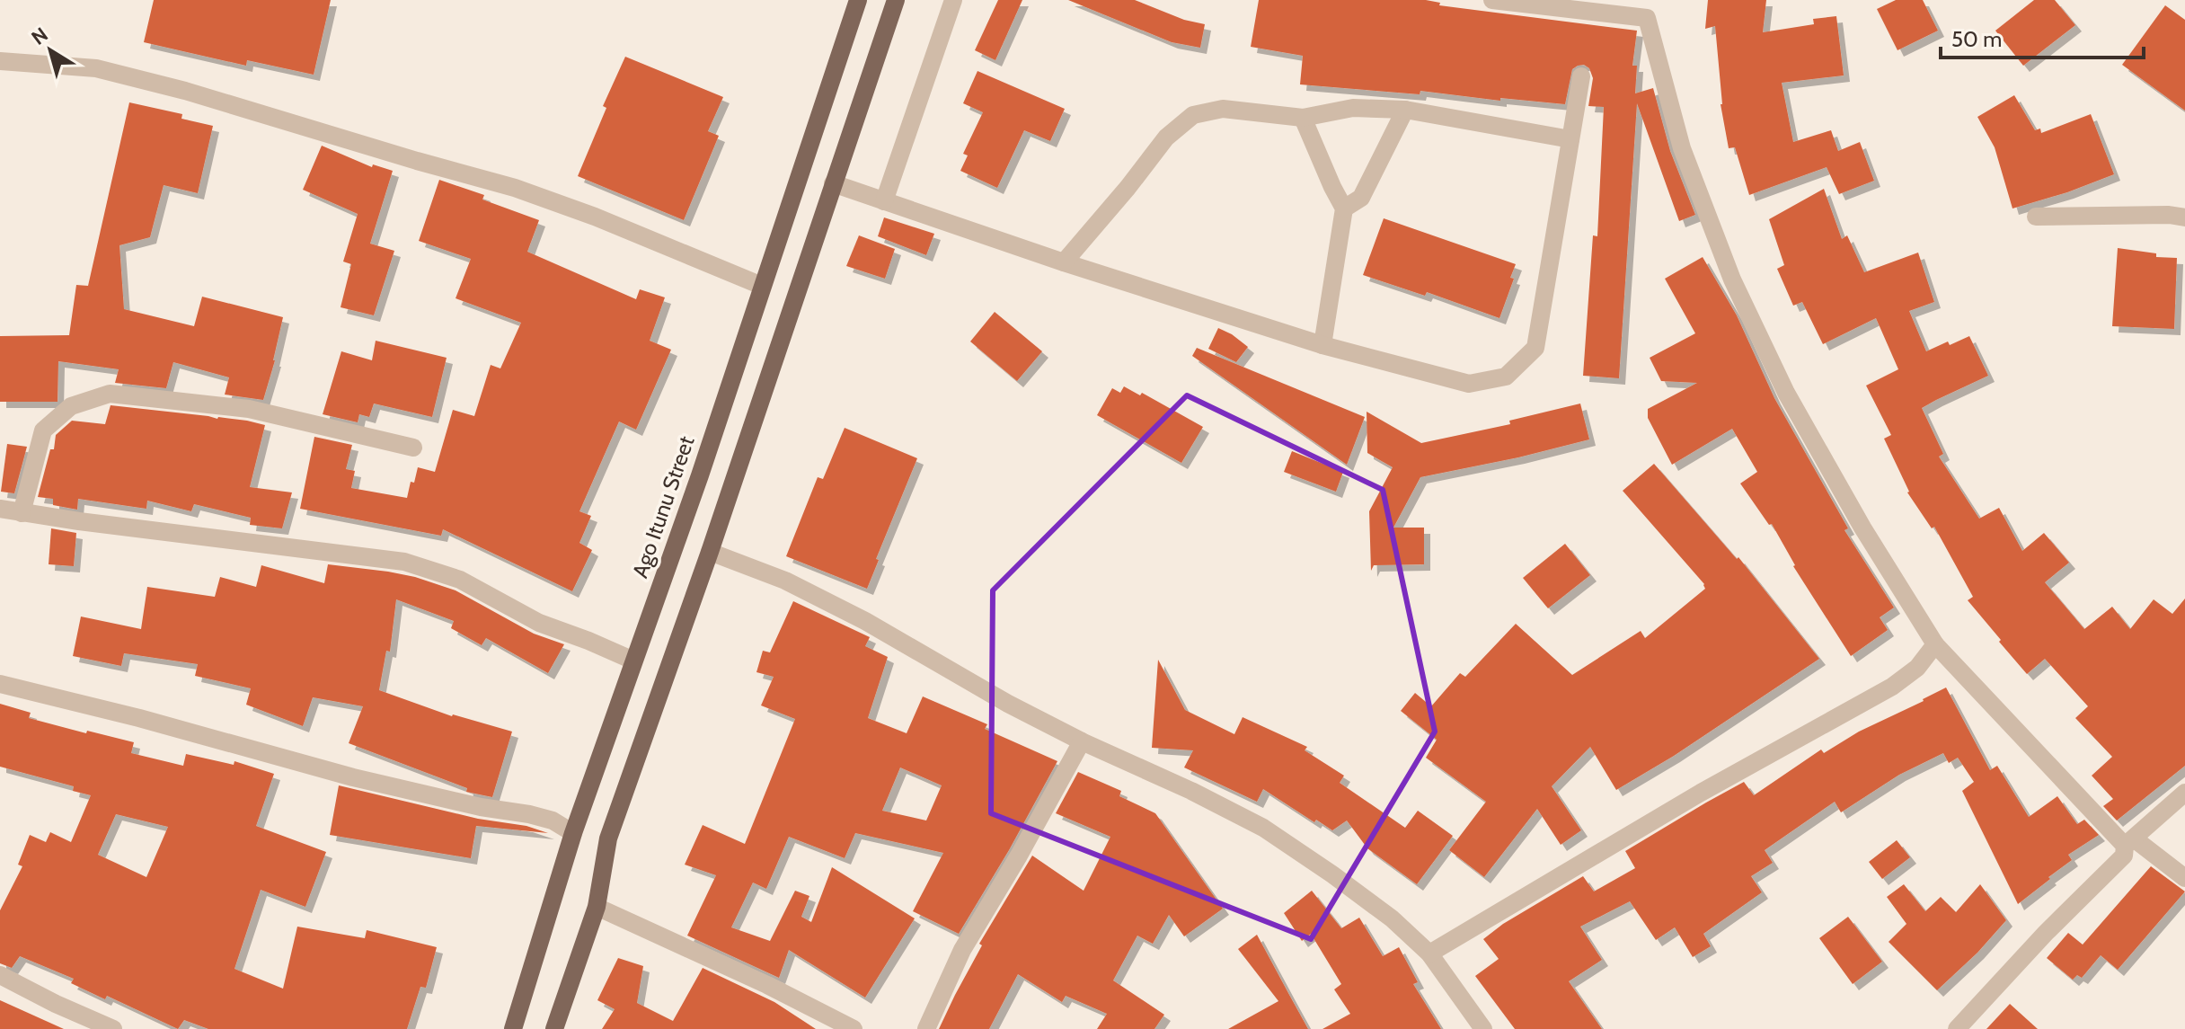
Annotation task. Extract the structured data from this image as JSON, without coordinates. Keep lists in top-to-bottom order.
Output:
{
  "streets": {
    "main road": ["Ago Itunu Street"]
  },
  "scale_bar": "50 m",
  "north": "top left"
}
